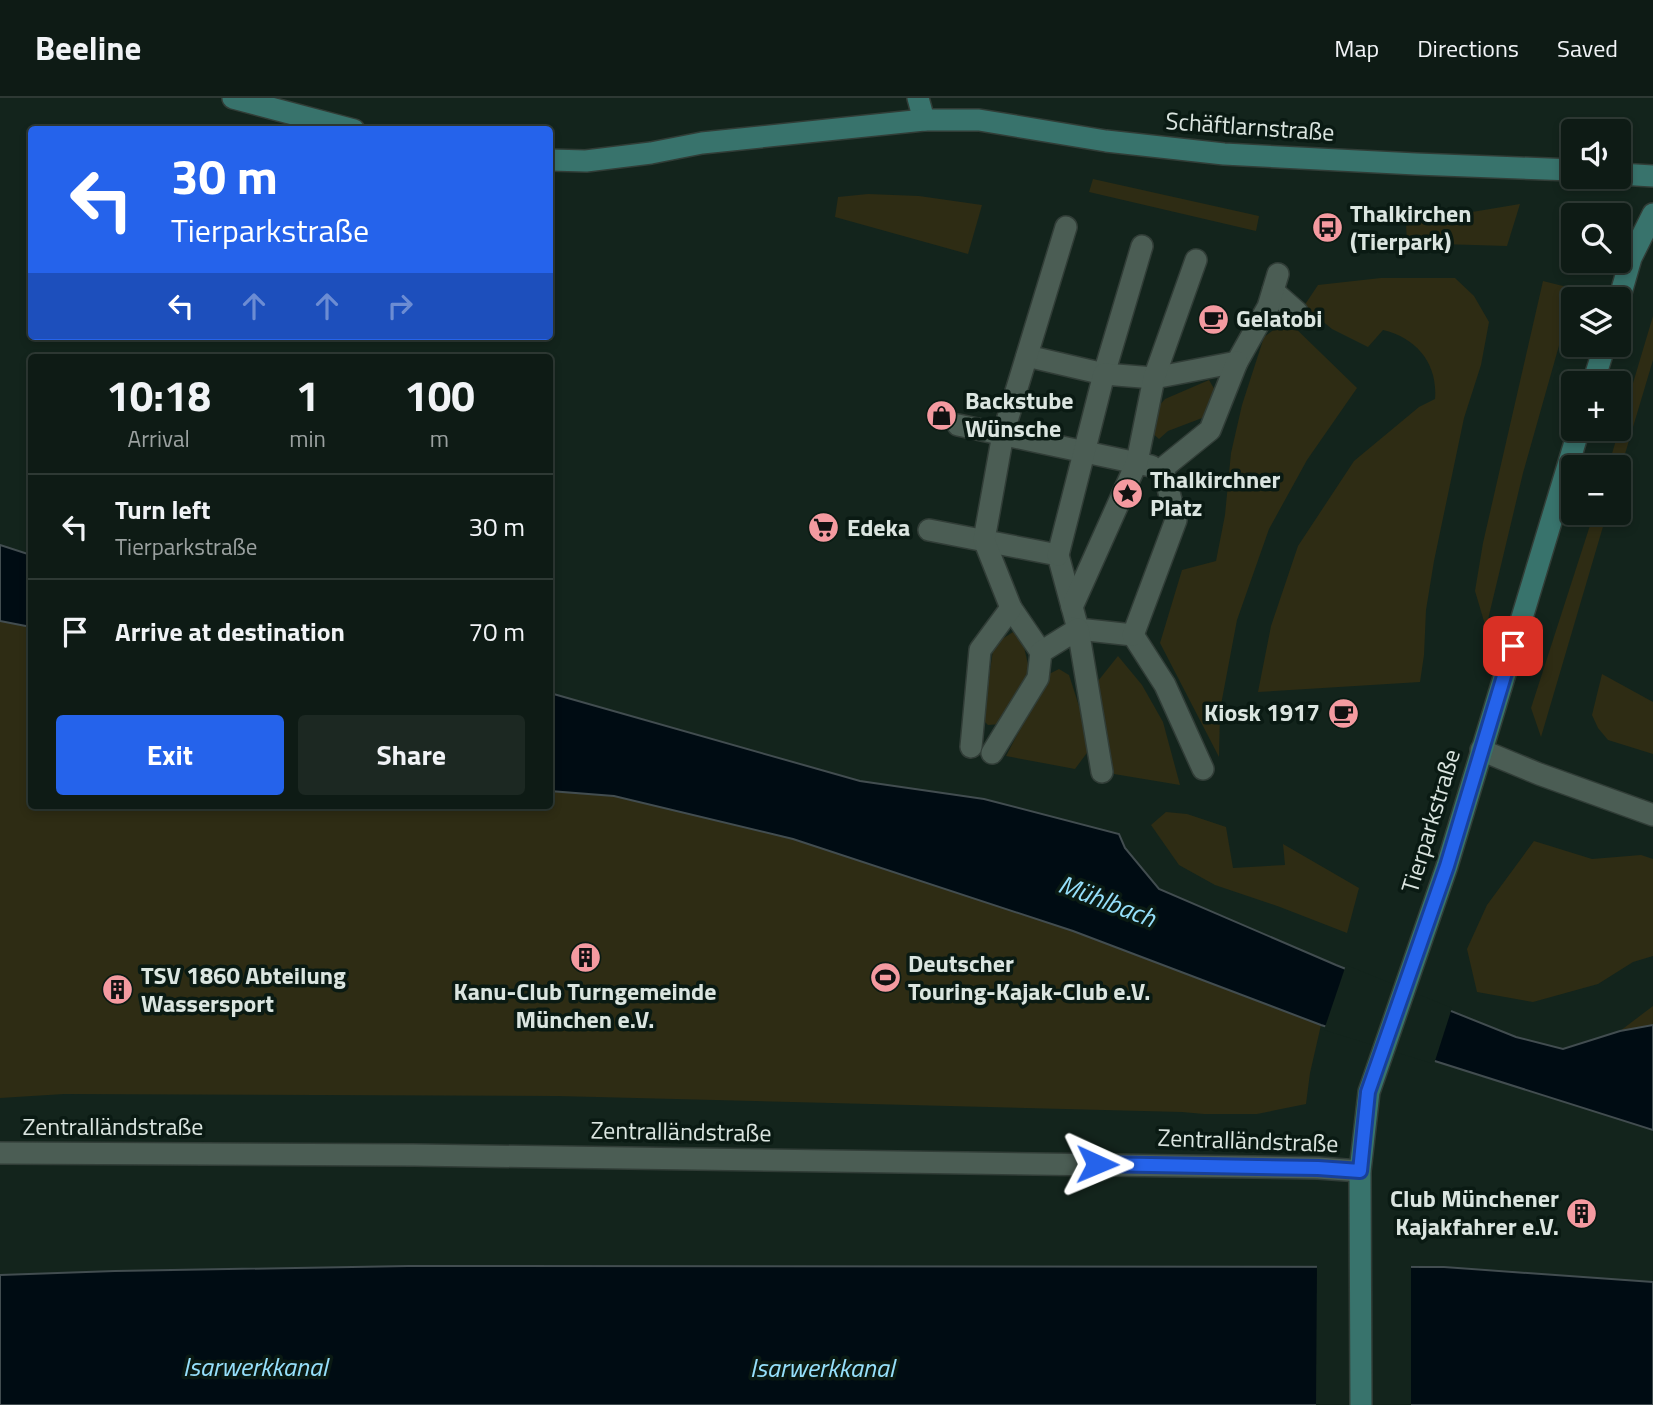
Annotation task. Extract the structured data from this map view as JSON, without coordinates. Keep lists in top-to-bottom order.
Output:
{
  "streets": {
    "street": ["Schäftlarnstraße", "Tierparkstraße", "Zentralländstraße"]
  },
  "crossings": [
    ["Tierparkstraße", "Zentralländstraße"]
  ],
  "water": ["Mühlbach", "Isarwerkkanal"],
  "places": {
    "bus stop": ["Thalkirchen (Tierpark)"],
    "cafe": ["Gelatobi", "Kiosk 1917"],
    "shop": ["Backstube Wünsche"],
    "place": ["Thalkirchner Platz"],
    "supermarket": ["Edeka"],
    "building": ["Kanu-Club Turngemeinde München e.V.", "TSV 1860 Abteilung Wassersport", "Club Münchener Kajakfahrer e.V."],
    "sports": ["Deutscher Touring-Kajak-Club e.V."]
  },
  "page": {
    "header": "Beeline",
    "nav": ["Map", "Directions", "Saved"],
    "map_buttons": ["+", "−"],
    "turn": ["30 m", "Tierparkstraße"],
    "eta": [
      "10:18",
      "Arrival",
      "1",
      "min",
      "100",
      "m"
    ],
    "list": [
      {
        "name": "Turn left",
        "note": "Tierparkstraße",
        "value": "30 m"
      },
      {
        "name": "Arrive at destination",
        "value": "70 m"
      }
    ],
    "buttons": ["Exit", "Share"]
  }
}
